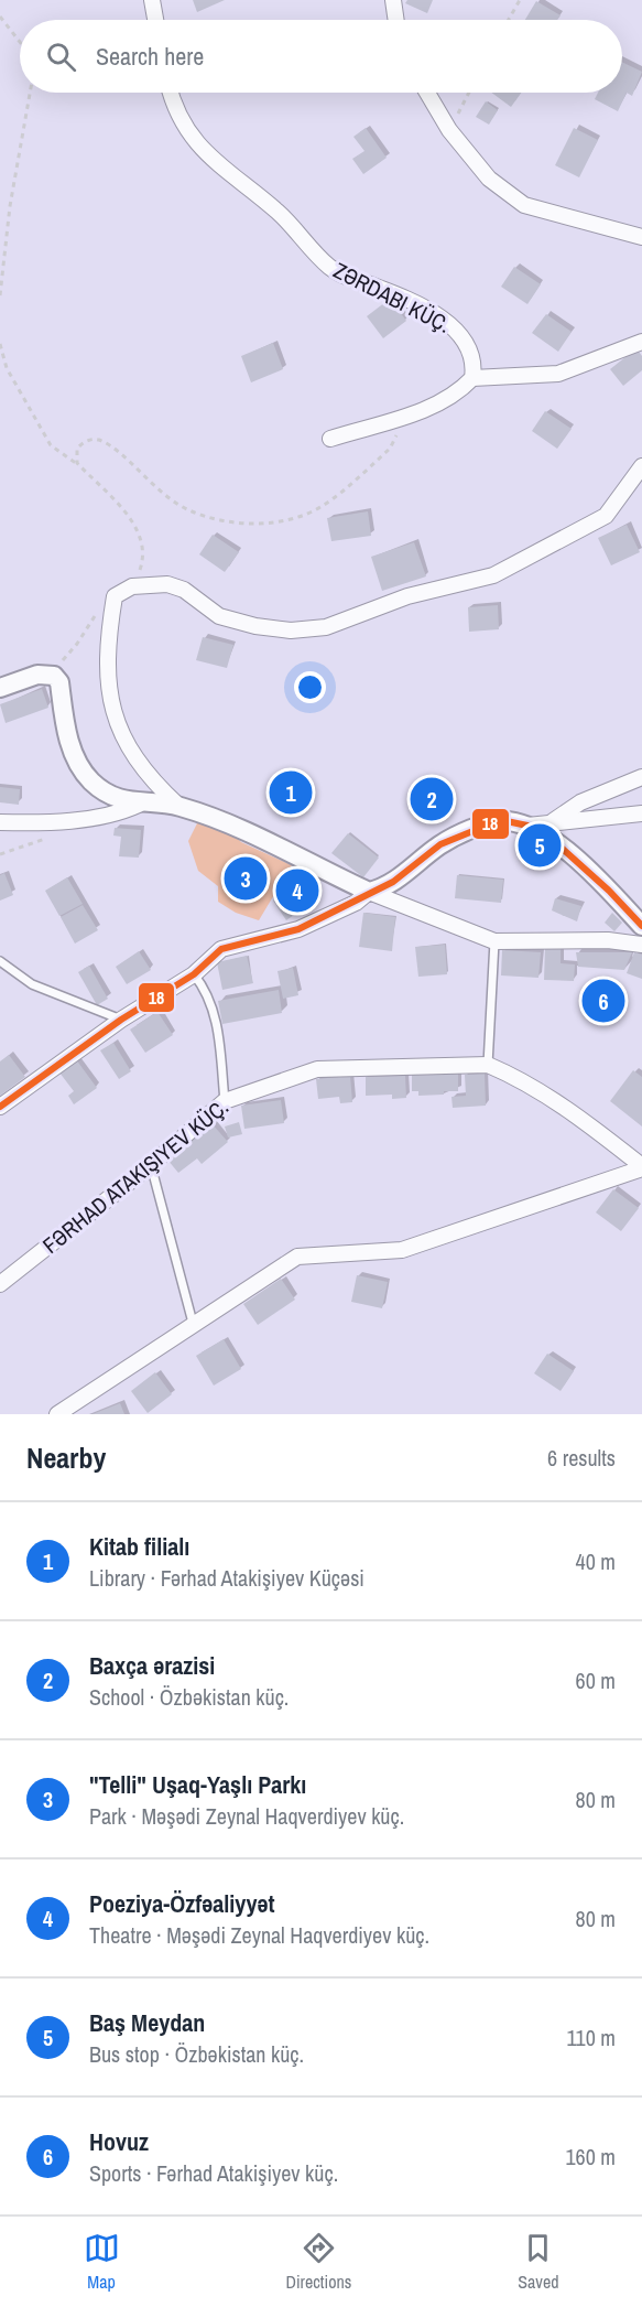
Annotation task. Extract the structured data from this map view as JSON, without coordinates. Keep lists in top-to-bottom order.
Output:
{
  "streets": {
    "street": ["ZƏRDABI KÜÇ.", "FƏRHAD ATAKIŞIYEV KÜÇ."]
  },
  "lines": ["transit line 18"],
  "page": {
    "search": "Search here",
    "pins": [
      "1",
      "2",
      "5",
      "3",
      "4",
      "6"
    ],
    "heading": ["Nearby", "6 results"],
    "list": [
      {
        "mark": "1",
        "name": "Kitab filialı",
        "note": "Library · Fərhad Atakişiyev Küçəsi",
        "value": "40 m"
      },
      {
        "mark": "2",
        "name": "Baxça ərazisi",
        "note": "School · Özbəkistan küç.",
        "value": "60 m"
      },
      {
        "mark": "3",
        "name": "\"Telli\" Uşaq-Yaşlı Parkı",
        "note": "Park · Məşədi Zeynal Haqverdiyev küç.",
        "value": "80 m"
      },
      {
        "mark": "4",
        "name": "Poeziya-Özfəaliyyət",
        "note": "Theatre · Məşədi Zeynal Haqverdiyev küç.",
        "value": "80 m"
      },
      {
        "mark": "5",
        "name": "Baş Meydan",
        "note": "Bus stop · Özbəkistan küç.",
        "value": "110 m"
      },
      {
        "mark": "6",
        "name": "Hovuz",
        "note": "Sports · Fərhad Atakişiyev küç.",
        "value": "160 m"
      }
    ],
    "nav": ["Map", "Directions", "Saved"]
  }
}
